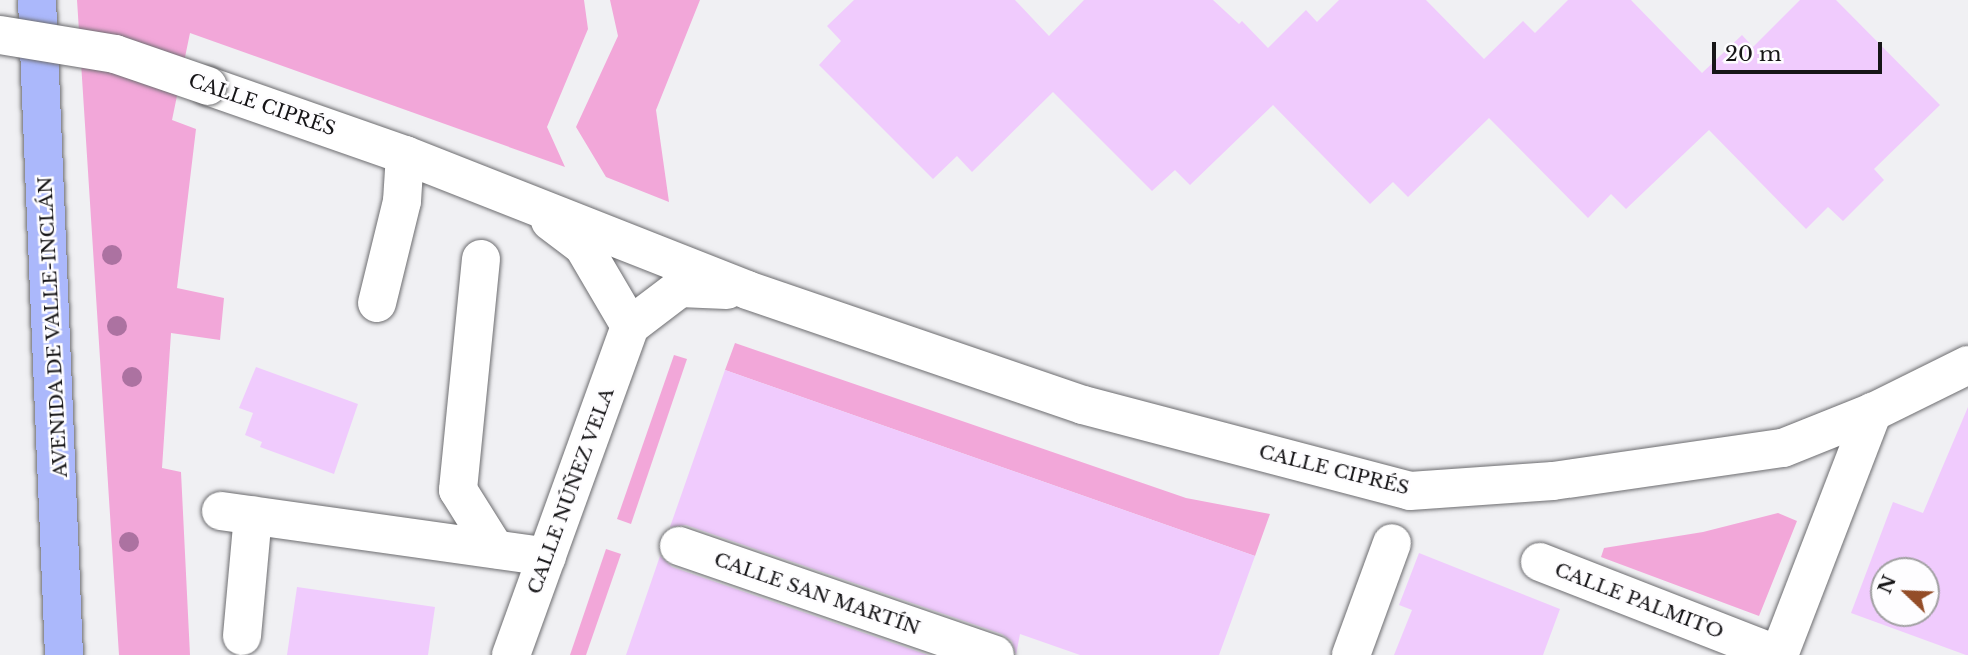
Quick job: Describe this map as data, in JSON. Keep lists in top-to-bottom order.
{
  "streets": {
    "main road": ["AVENIDA DE VALLE-INCLÁN"],
    "street": [
      "CALLE CIPRÉS",
      "CALLE NÚÑEZ VELA",
      "CALLE SAN MARTÍN",
      "CALLE PALMITO"
    ]
  },
  "crossings": [
    ["CALLE CIPRÉS", "CALLE NÚÑEZ VELA"]
  ],
  "scale_bar": "20 m",
  "north": "top left"
}
